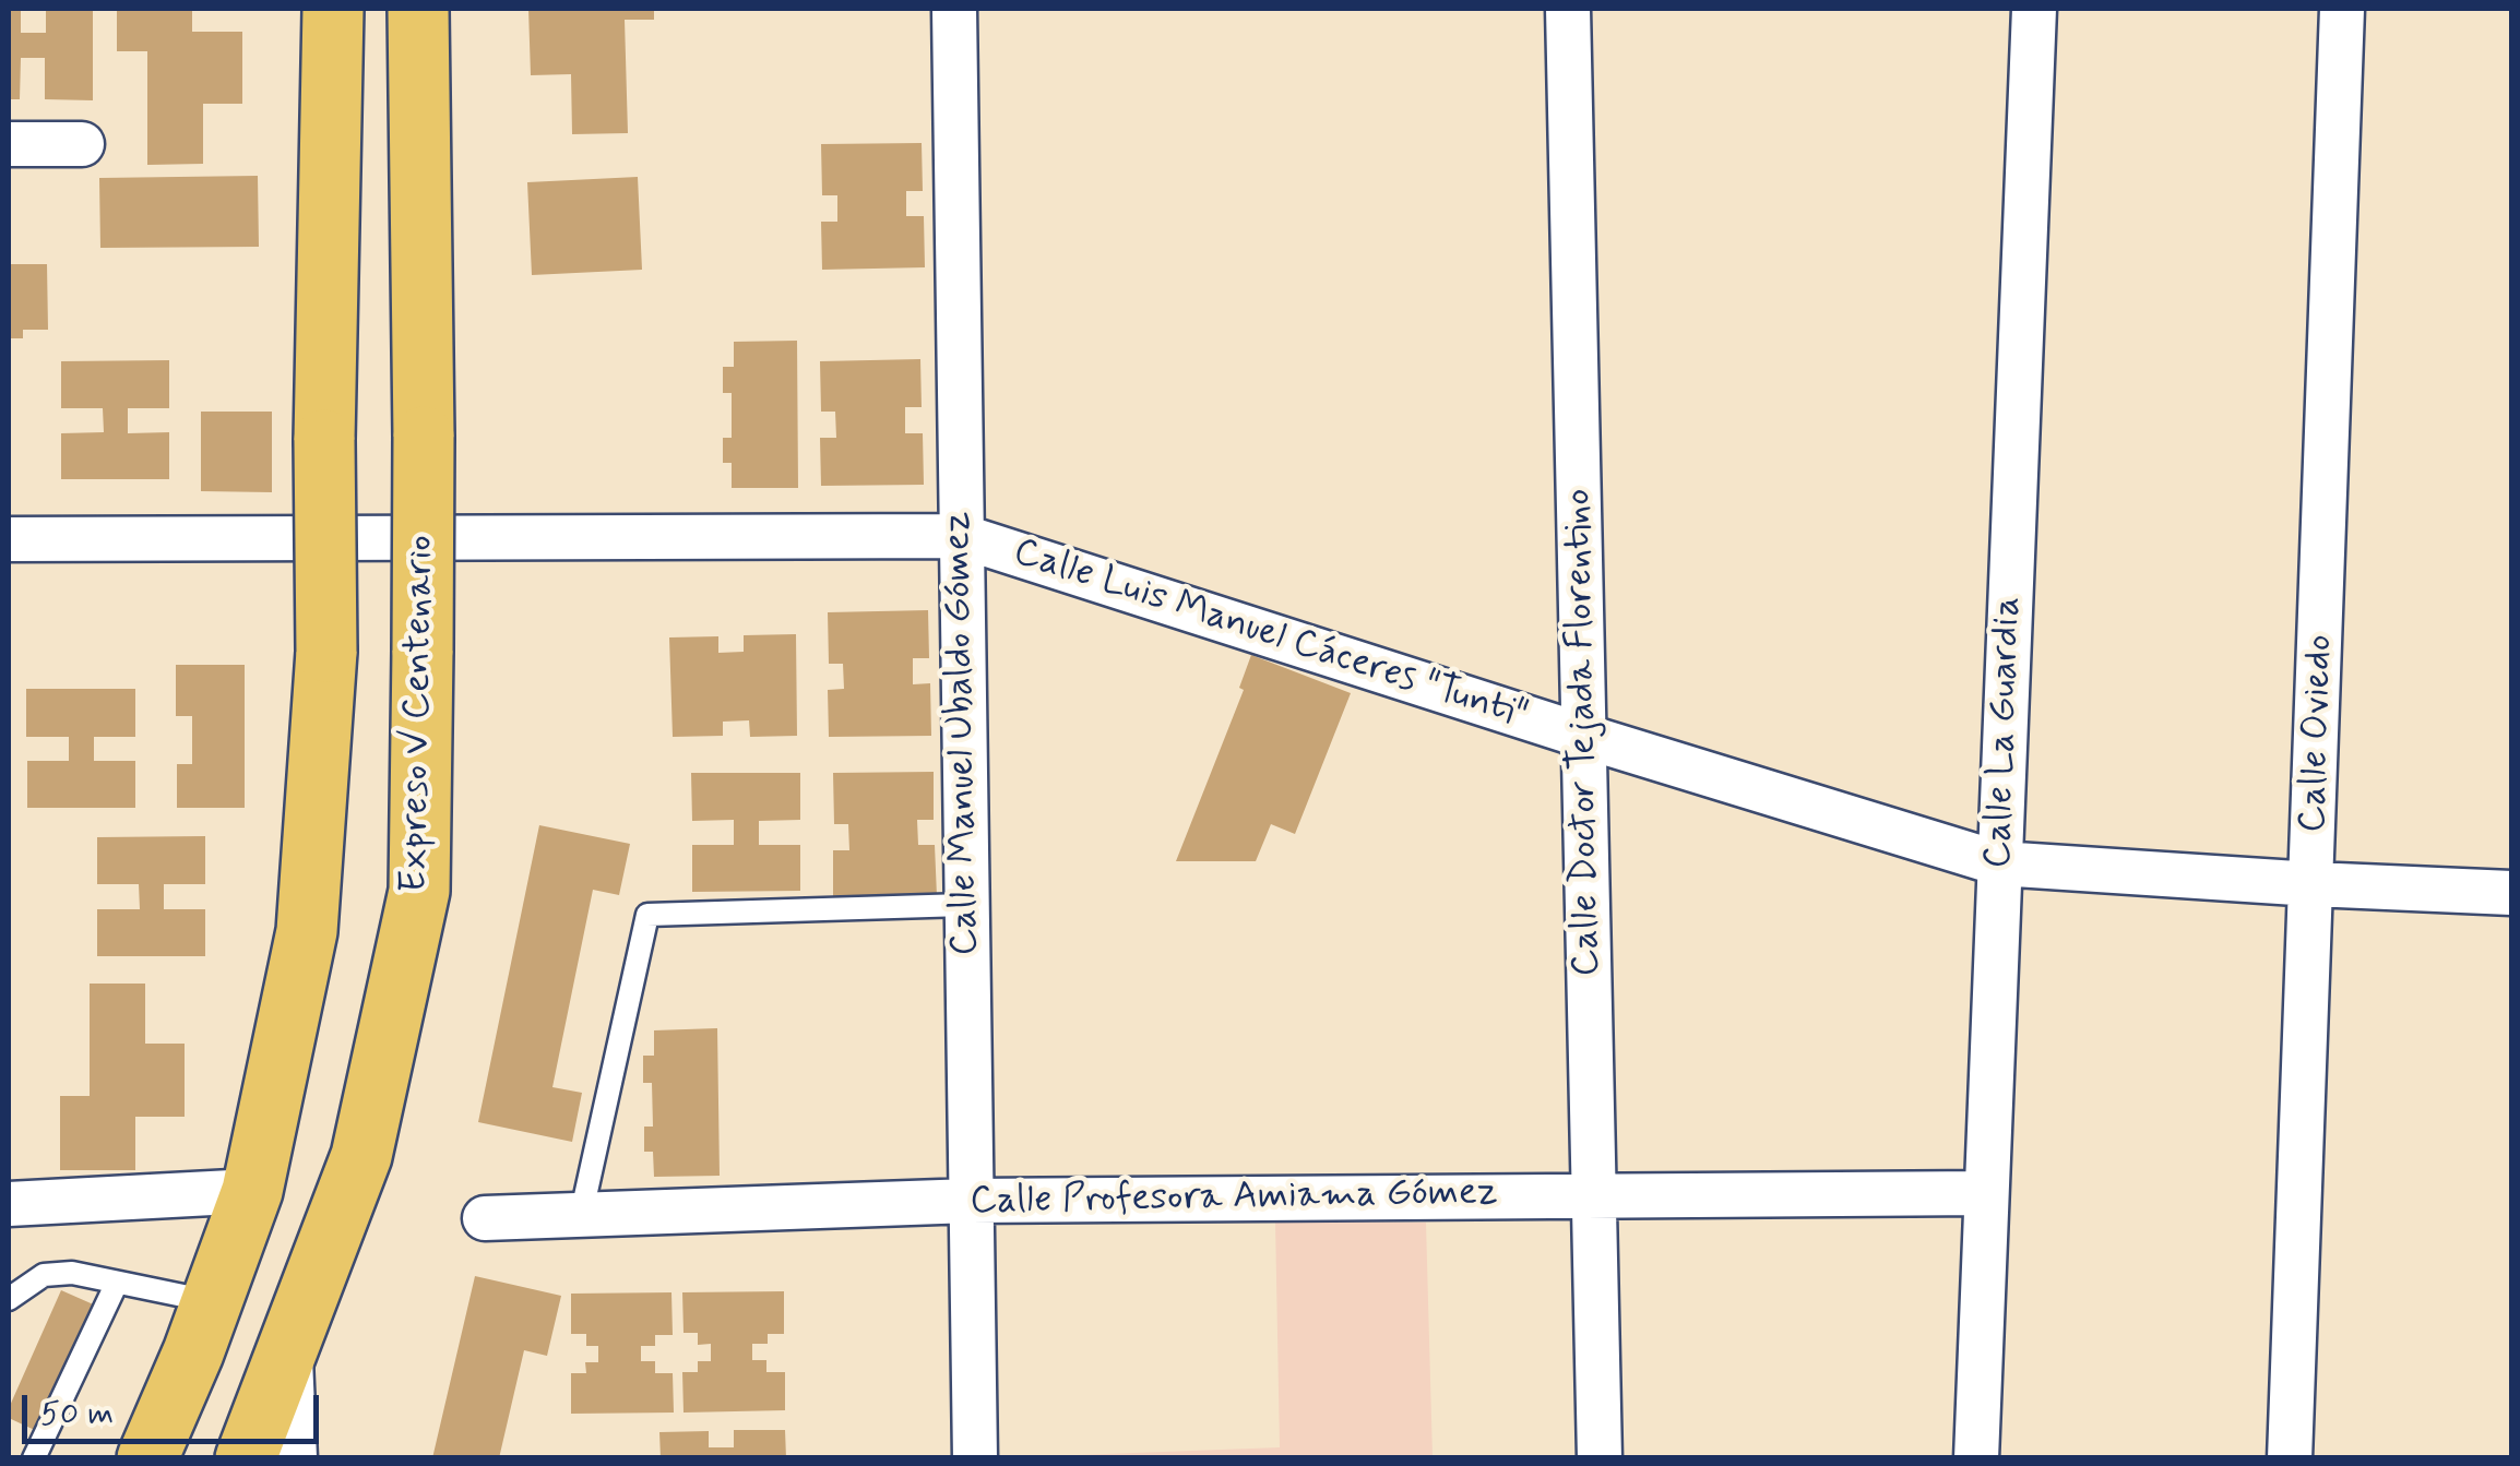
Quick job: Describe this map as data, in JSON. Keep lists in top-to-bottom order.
{
  "streets": {
    "main road": ["Expreso V Centenario"],
    "street": [
      "Calle Luis Manuel Cáceres \"Tunti\"",
      "Calle Doctor Tejada Florentino",
      "Calle La Guardia",
      "Calle Manuel Ubaldo Gómez",
      "Calle Oviedo",
      "Calle Profesora Amiama Gómez"
    ]
  },
  "crossings": [
    ["Calle Luis Manuel Cáceres \"Tunti\"", "Calle Doctor Tejada Florentino"],
    ["Calle Luis Manuel Cáceres \"Tunti\"", "Calle La Guardia"],
    ["Calle Luis Manuel Cáceres \"Tunti\"", "Calle Manuel Ubaldo Gómez"],
    ["Calle Luis Manuel Cáceres \"Tunti\"", "Calle Oviedo"],
    ["Calle Doctor Tejada Florentino", "Calle Profesora Amiama Gómez"],
    ["Calle La Guardia", "Calle Profesora Amiama Gómez"],
    ["Calle Manuel Ubaldo Gómez", "Calle Profesora Amiama Gómez"]
  ],
  "scale_bar": "50 m"
}
